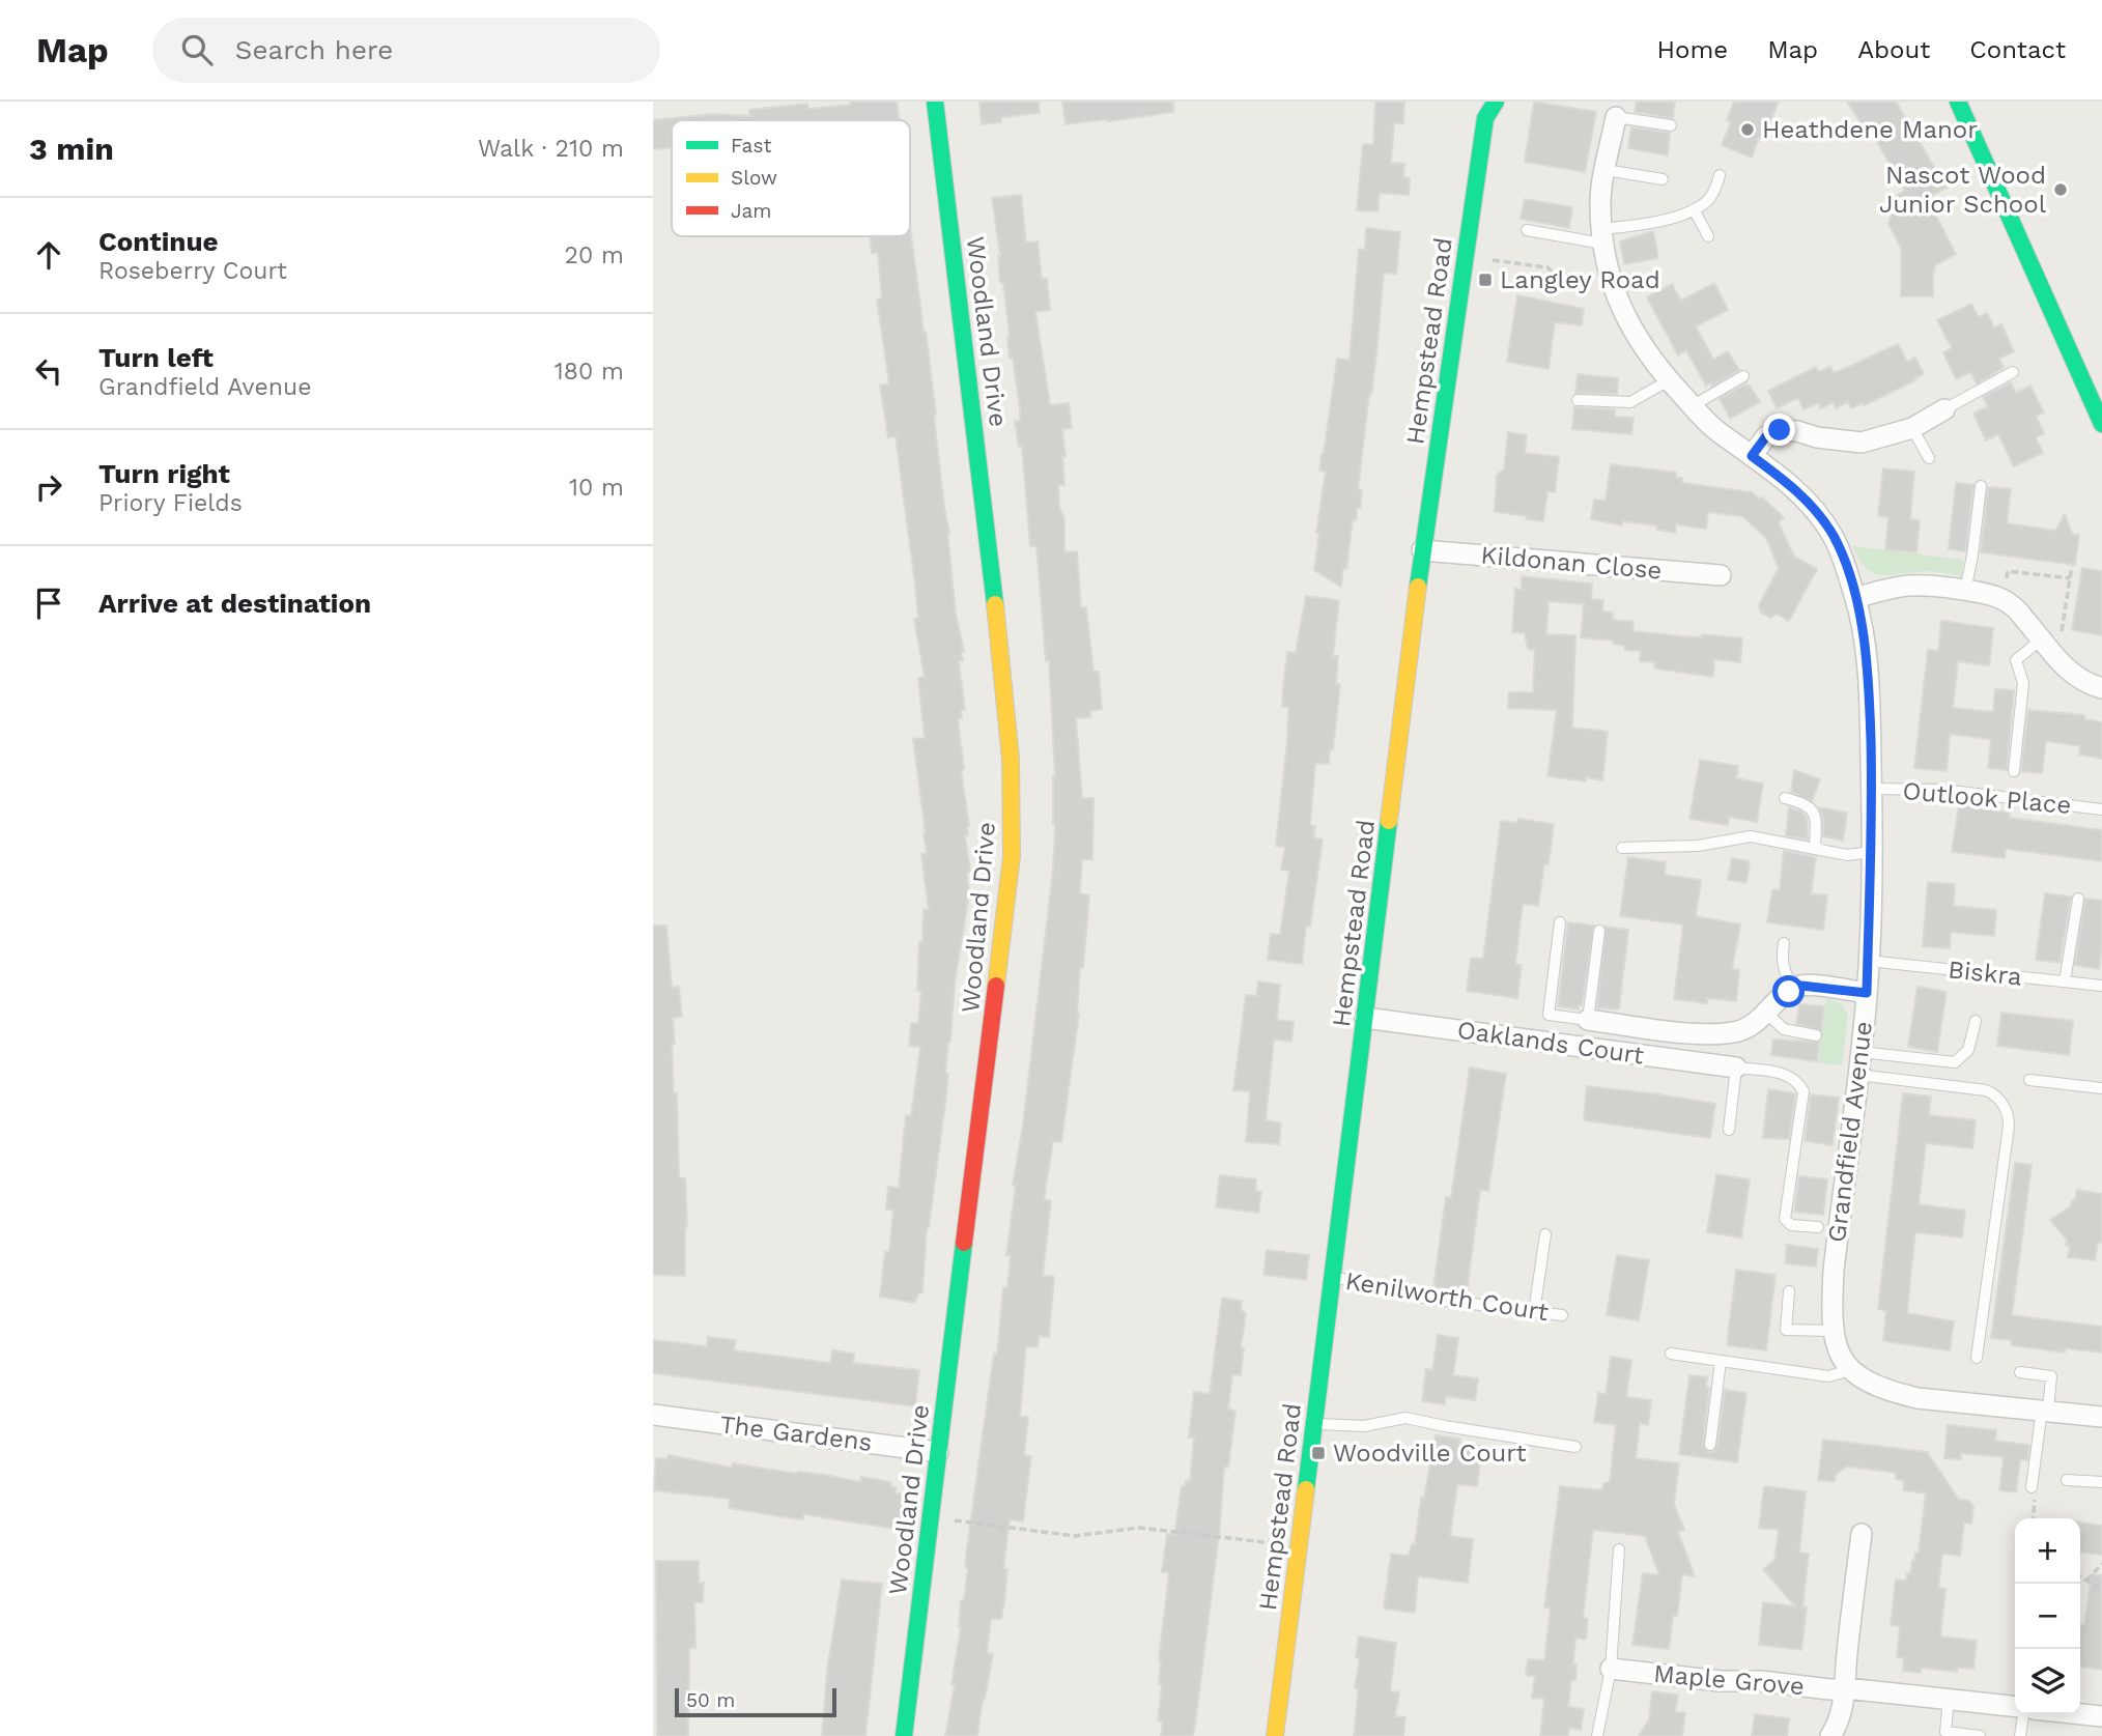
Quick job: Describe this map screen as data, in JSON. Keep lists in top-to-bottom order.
{
  "streets": {
    "street": [
      "Woodland Drive",
      "Hempstead Road",
      "Kildonan Close",
      "Oaklands Court",
      "Grandfield Avenue",
      "The Gardens",
      "Maple Grove"
    ],
    "lane": ["Outlook Place", "Biskra", "Kenilworth Court"]
  },
  "crossings": [
    ["Woodland Drive", "The Gardens"],
    ["Hempstead Road", "Kildonan Close"],
    ["Hempstead Road", "Oaklands Court"],
    ["Hempstead Road", "Kenilworth Court"],
    ["Outlook Place", "Grandfield Avenue"],
    ["Biskra", "Grandfield Avenue"]
  ],
  "places": {
    "other": ["Heathdene Manor", "Nascot Wood Junior School"],
    "transit": ["Langley Road", "Woodville Court"]
  },
  "legend": ["Fast", "Slow", "Jam"],
  "scale_bar": "50 m",
  "page": {
    "header": "Map",
    "search": "Search here",
    "nav": [
      "Home",
      "Map",
      "About",
      "Contact"
    ],
    "heading": ["3 min", "Walk · 210 m"],
    "list": [
      ["Continue", "Roseberry Court", "20 m"],
      ["Turn left", "Grandfield Avenue", "180 m"],
      ["Turn right", "Priory Fields", "10 m"],
      "Arrive at destination"
    ],
    "map_buttons": ["+", "−"],
    "scale": "50 m"
  }
}
